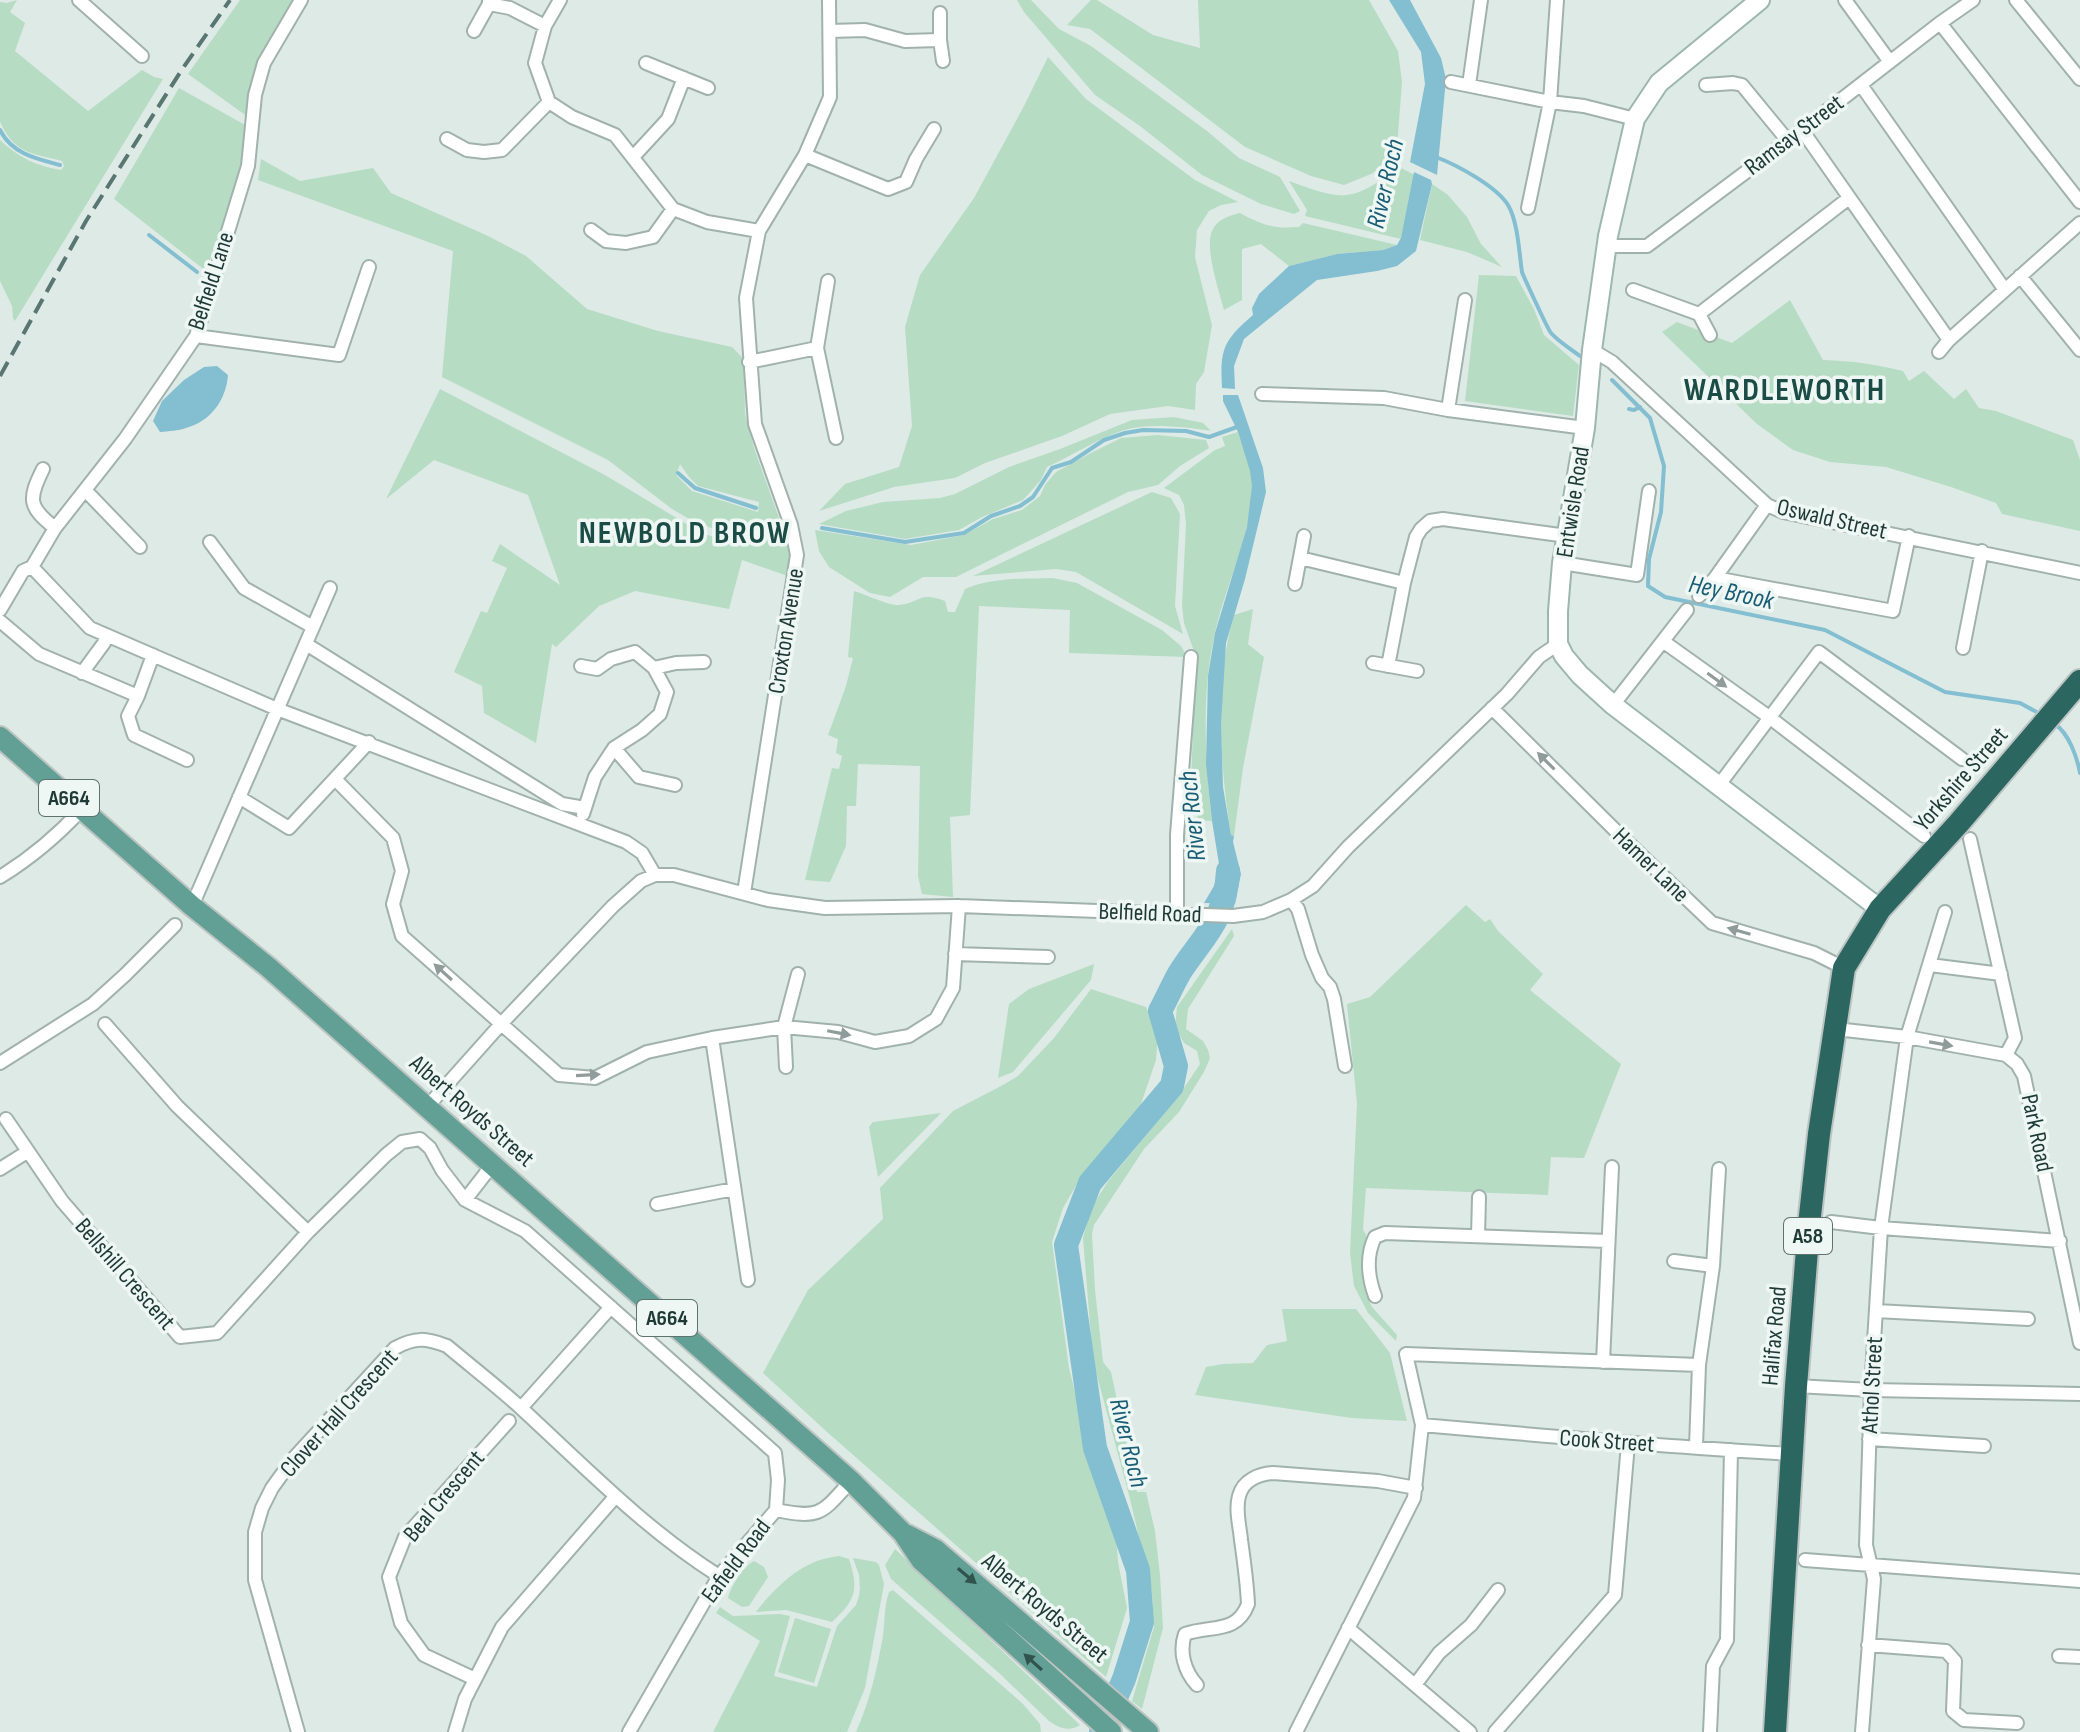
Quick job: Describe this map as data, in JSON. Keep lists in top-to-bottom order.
{
  "streets": {
    "highway": ["Yorkshire Street", "A58", "Halifax Road"],
    "main road": ["Entwisle Road", "A664", "Albert Royds Street"],
    "street": [
      "Ramsay Street",
      "Belfield Lane",
      "Oswald Street",
      "Croxton Avenue",
      "Hamer Lane",
      "Belfield Road",
      "Park Road",
      "Bellshill Crescent",
      "Athol Street",
      "Clover Hall Crescent",
      "Cook Street",
      "Beal Crescent",
      "Eafield Road"
    ]
  },
  "crossings": [
    ["Ramsay Street", "Entwisle Road"],
    ["Entwisle Road", "Oswald Street"],
    ["Entwisle Road", "Belfield Road"],
    ["Croxton Avenue", "Belfield Road"],
    ["Yorkshire Street", "Halifax Road"],
    ["Hamer Lane", "Belfield Road"],
    ["Hamer Lane", "Halifax Road"],
    ["Albert Royds Street", "Eafield Road"],
    ["Halifax Road", "Cook Street"],
    ["Clover Hall Crescent", "Eafield Road"]
  ],
  "one_way": ["Hamer Lane"],
  "districts": ["WARDLEWORTH", "NEWBOLD BROW"],
  "water": ["River Roch", "Hey Brook"]
}
